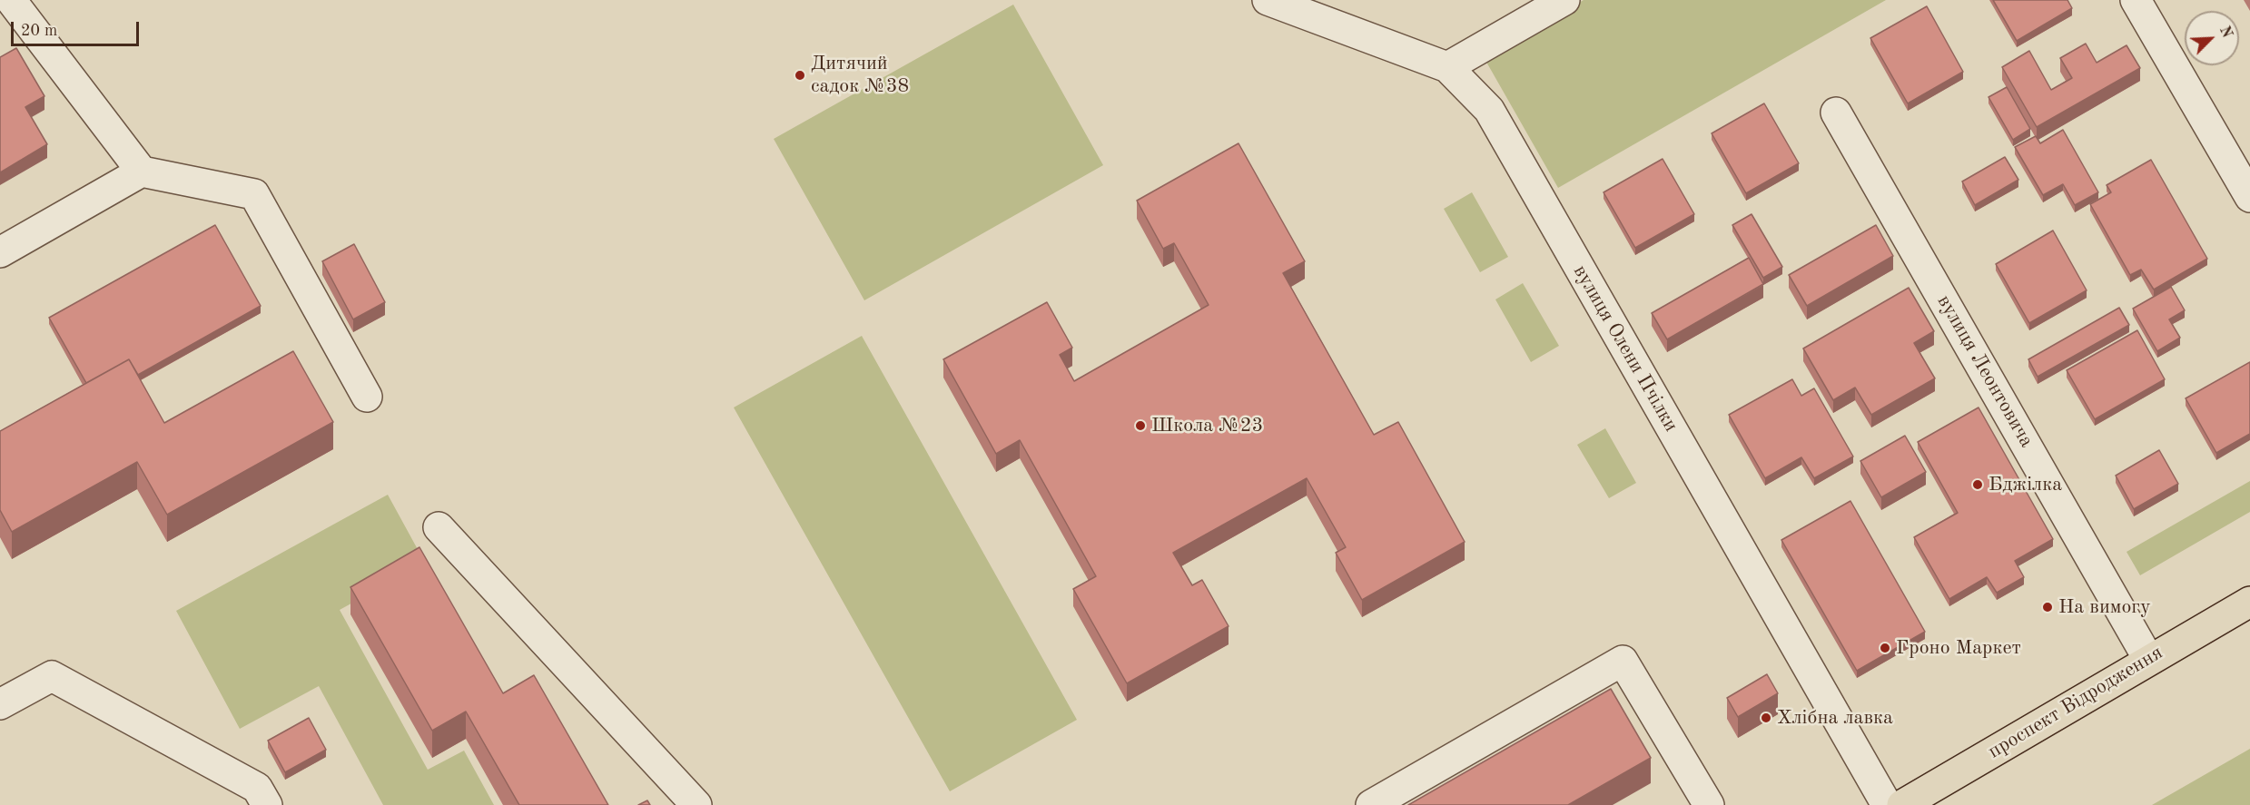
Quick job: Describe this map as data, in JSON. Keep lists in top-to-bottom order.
{
  "streets": {
    "main road": ["проспект Відродження"],
    "street": ["вулиця Олени Пчілки", "вулиця Леонтовича"]
  },
  "crossings": [
    ["вулиця Леонтовича", "проспект Відродження"]
  ],
  "places": [
    "Дитячий садок №38",
    "Школа №23",
    "Бджілка",
    "На вимогу",
    "Гроно Маркет",
    "Хлібна лавка"
  ],
  "scale_bar": "20 m",
  "north": "top right"
}
